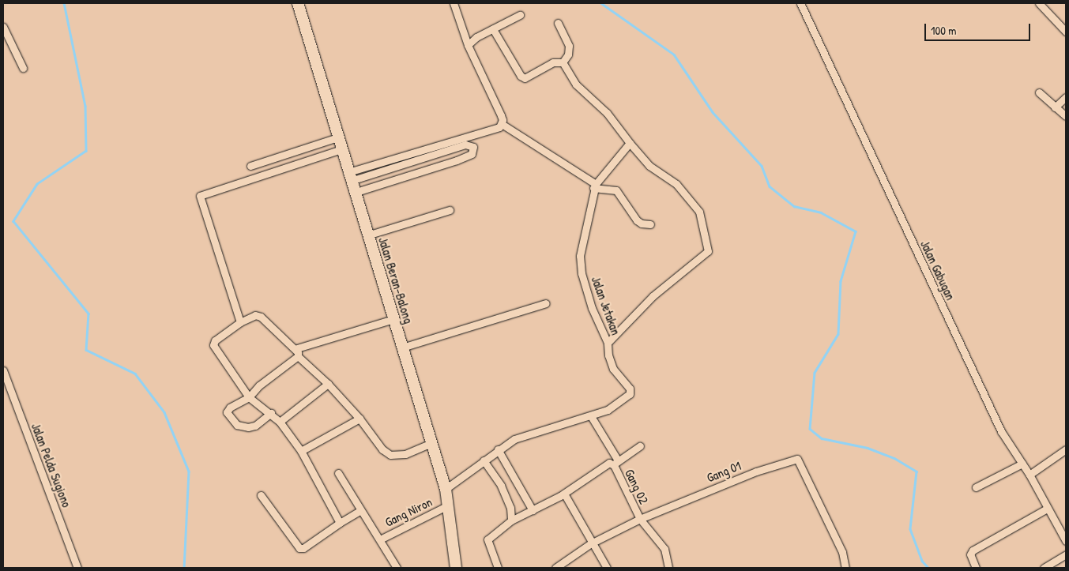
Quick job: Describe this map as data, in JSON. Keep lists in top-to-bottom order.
{
  "streets": {
    "main road": ["Jalan Beran-Balong"],
    "street": [
      "Jalan Gabugan",
      "Jalan Jetakan",
      "Jalan Pelda Sugiono",
      "Gang 01",
      "Gang 02",
      "Gang Niron"
    ]
  },
  "crossings": [
    ["Jalan Beran-Balong", "Jalan Jetakan"],
    ["Jalan Beran-Balong", "Gang Niron"],
    ["Gang 01", "Gang 02"]
  ],
  "scale_bar": "100 m"
}
